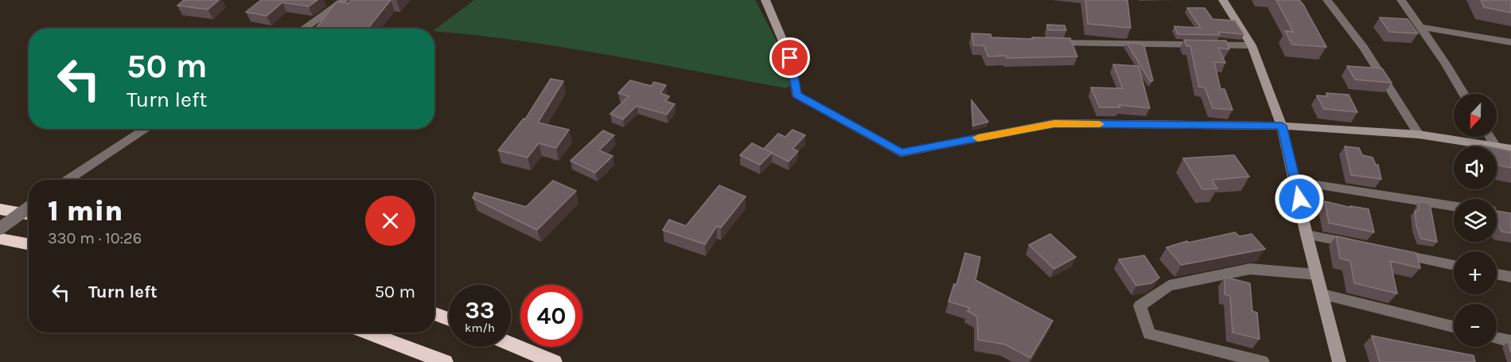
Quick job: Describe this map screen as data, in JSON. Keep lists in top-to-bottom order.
{
  "north": "bottom",
  "page": {
    "turn": ["50 m", "Turn left"],
    "map_buttons": ["+", "−"],
    "heading": ["1 min", "330 m · 10:26"],
    "list": [
      {
        "name": "Turn left",
        "value": "50 m"
      }
    ],
    "speed": "33 km/h",
    "limit": "40"
  }
}
